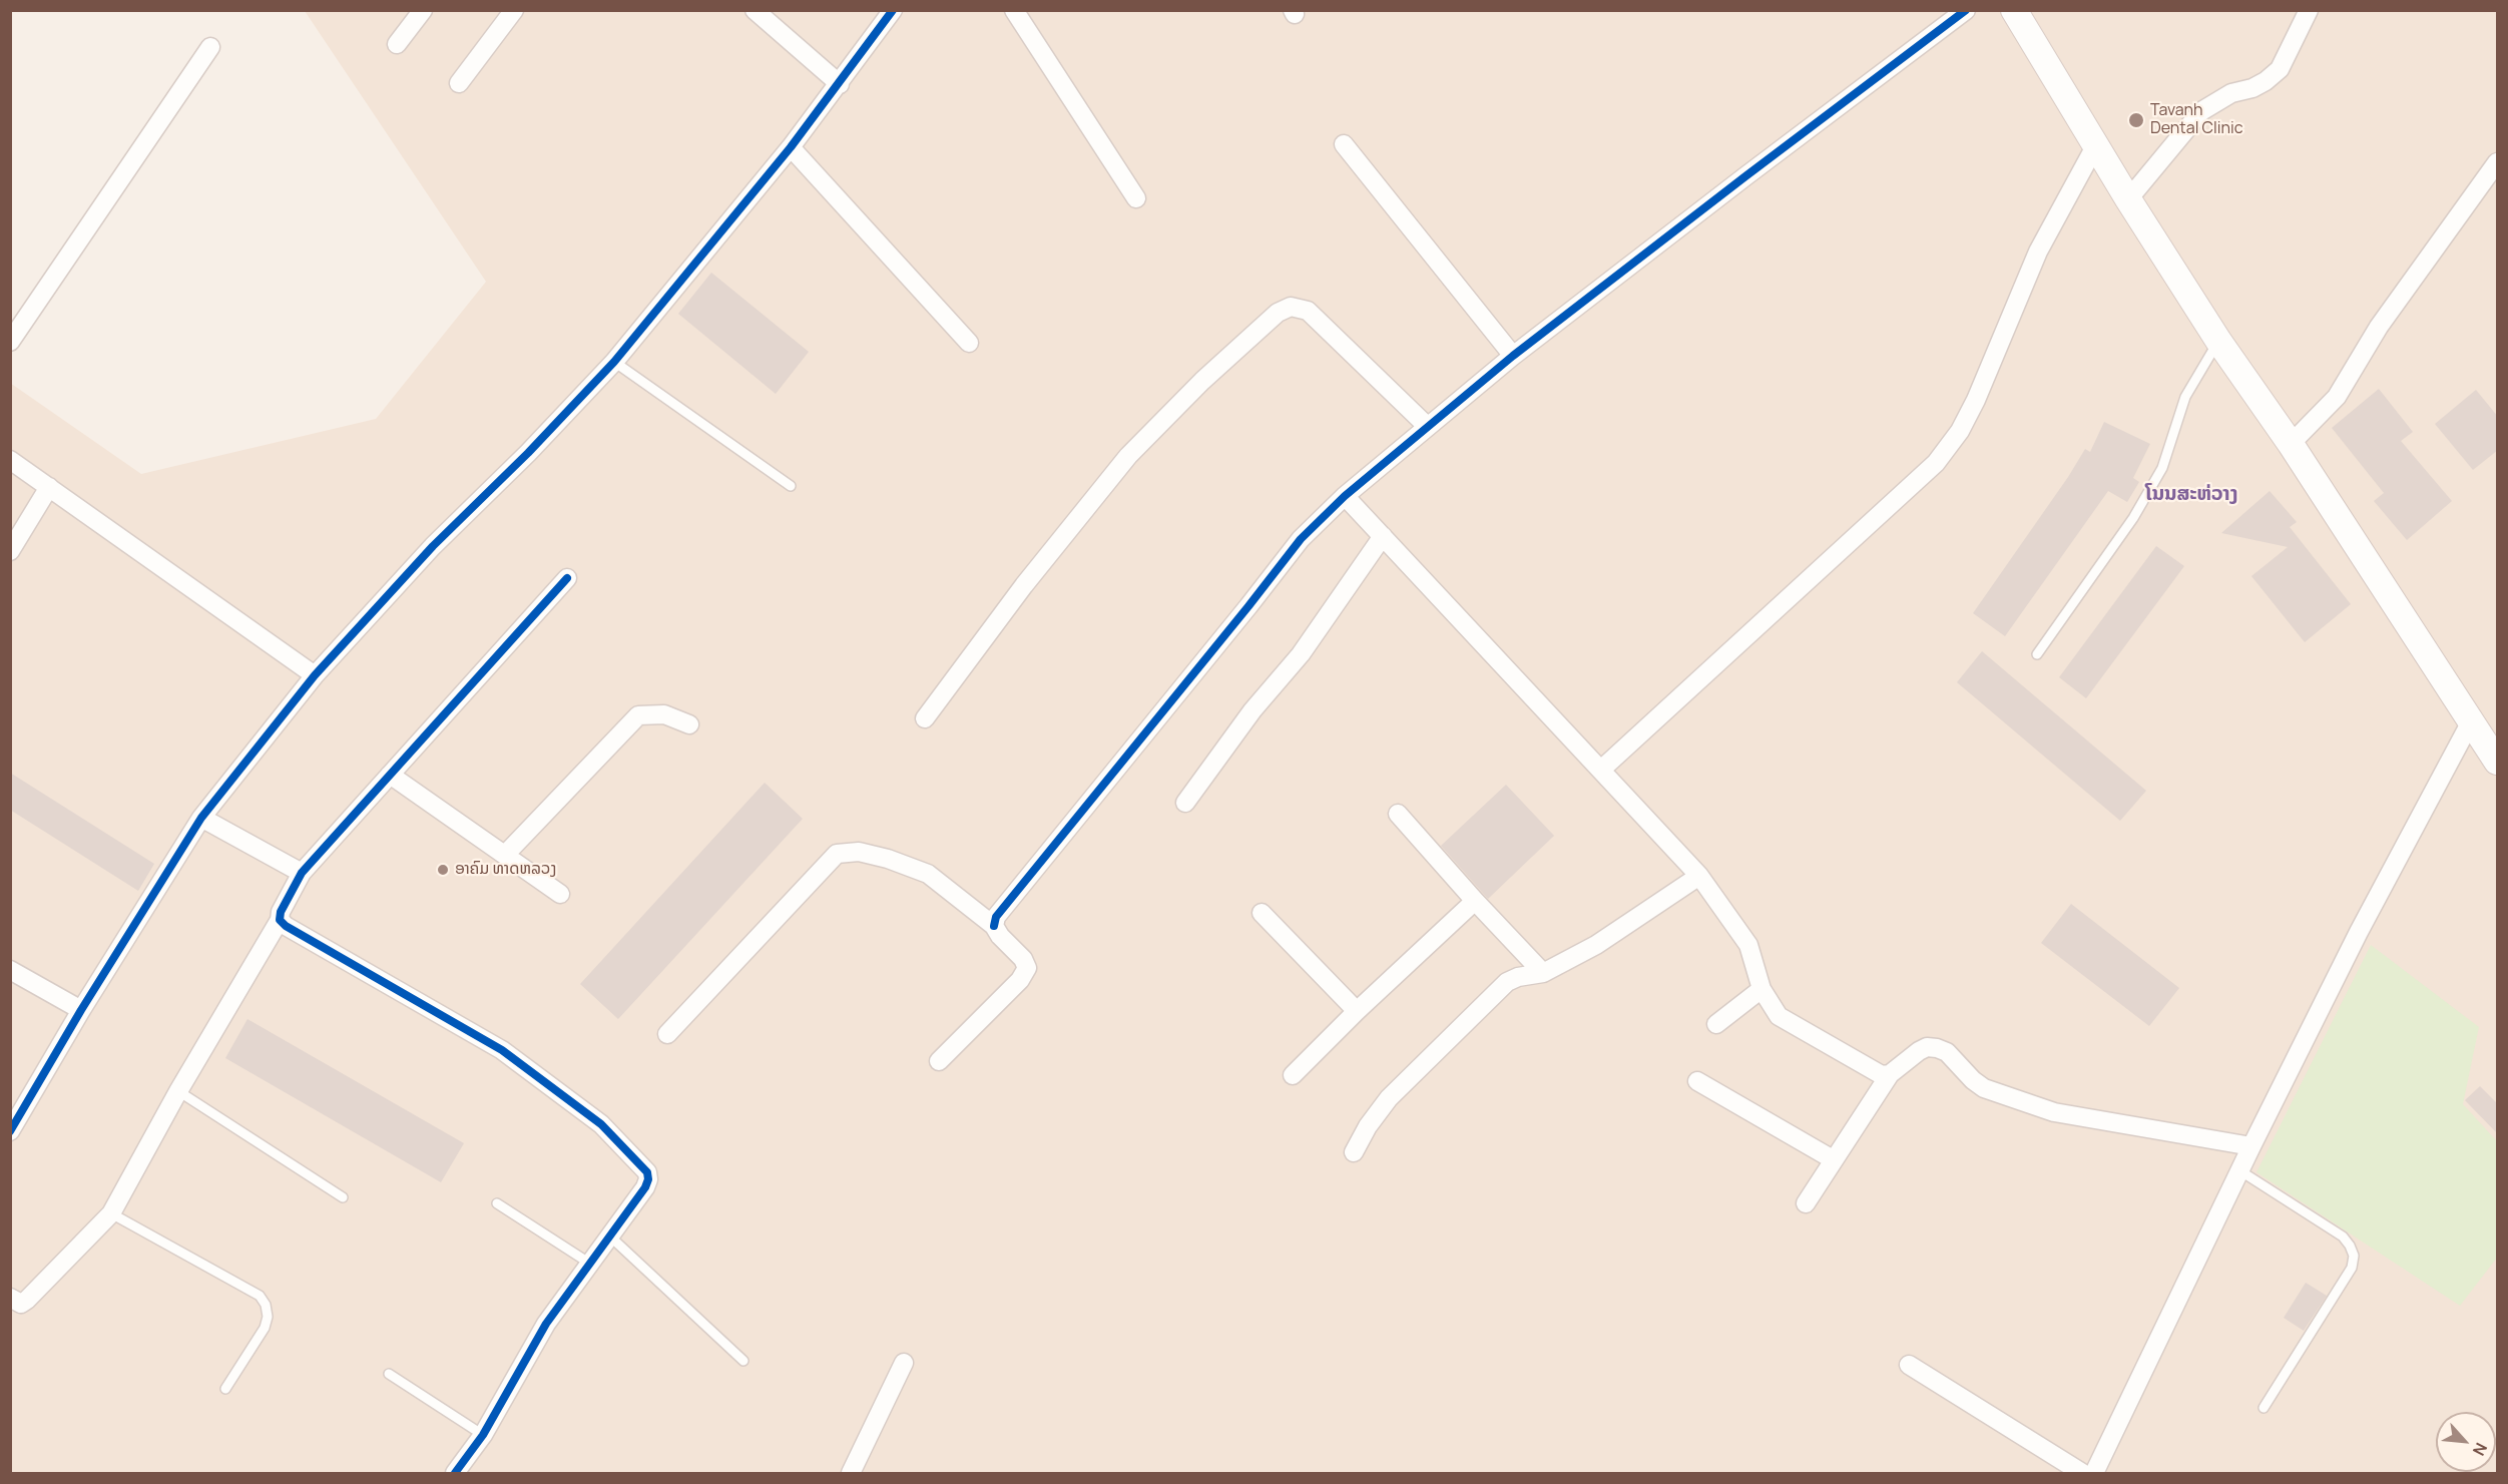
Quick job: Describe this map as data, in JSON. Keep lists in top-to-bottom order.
{
  "districts": ["ໂນນສະຫ່ວາງ"],
  "places": ["Tavanh Dental Clinic", "ອາຄົມ ທາດຫລວງ"],
  "north": "bottom right"
}
